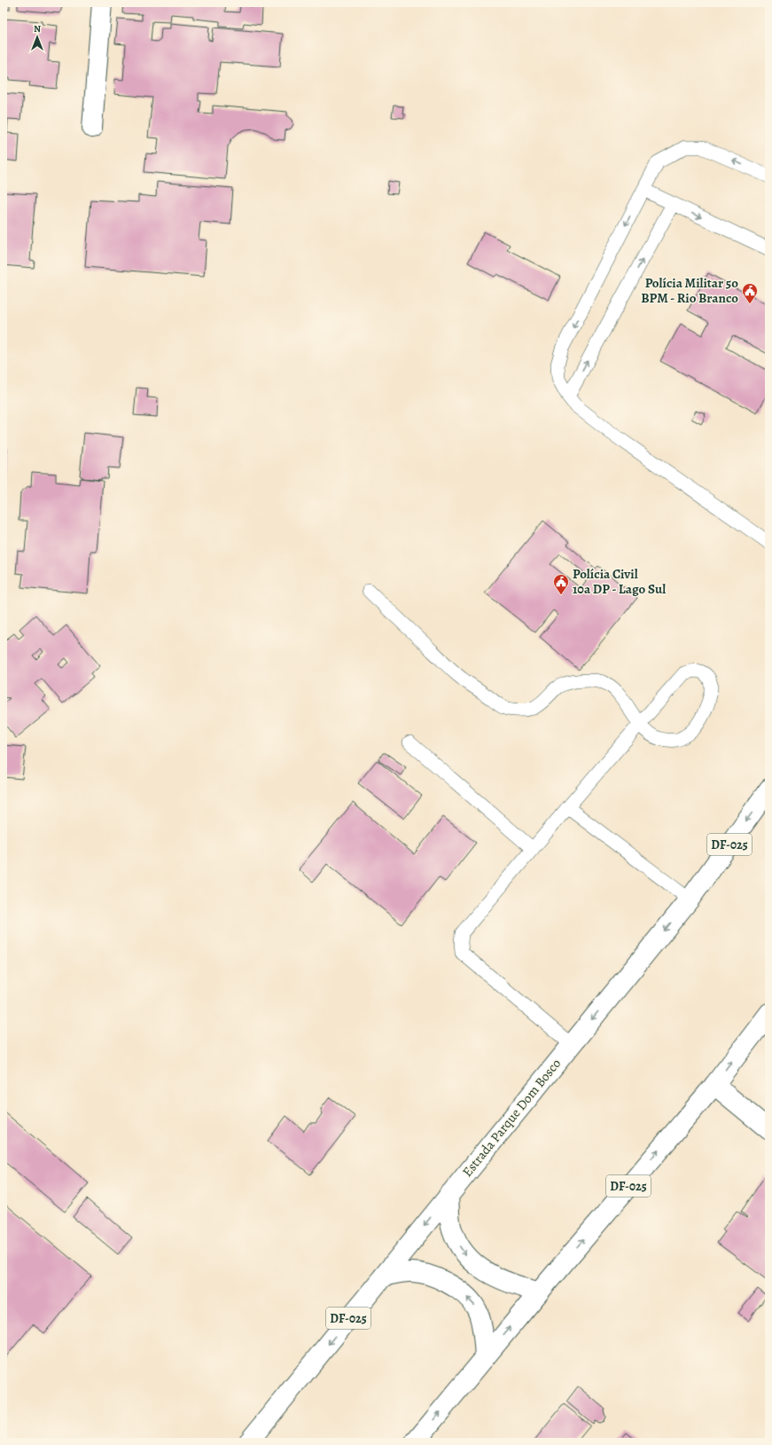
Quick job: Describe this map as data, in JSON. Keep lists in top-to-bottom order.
{
  "streets": {
    "main road": ["DF-025", "Estrada Parque Dom Bosco"]
  },
  "places": {
    "public building": ["Polícia Militar 5o BPM - Rio Branco", "Polícia Civil 10a DP - Lago Sul"]
  },
  "north": "top"
}
